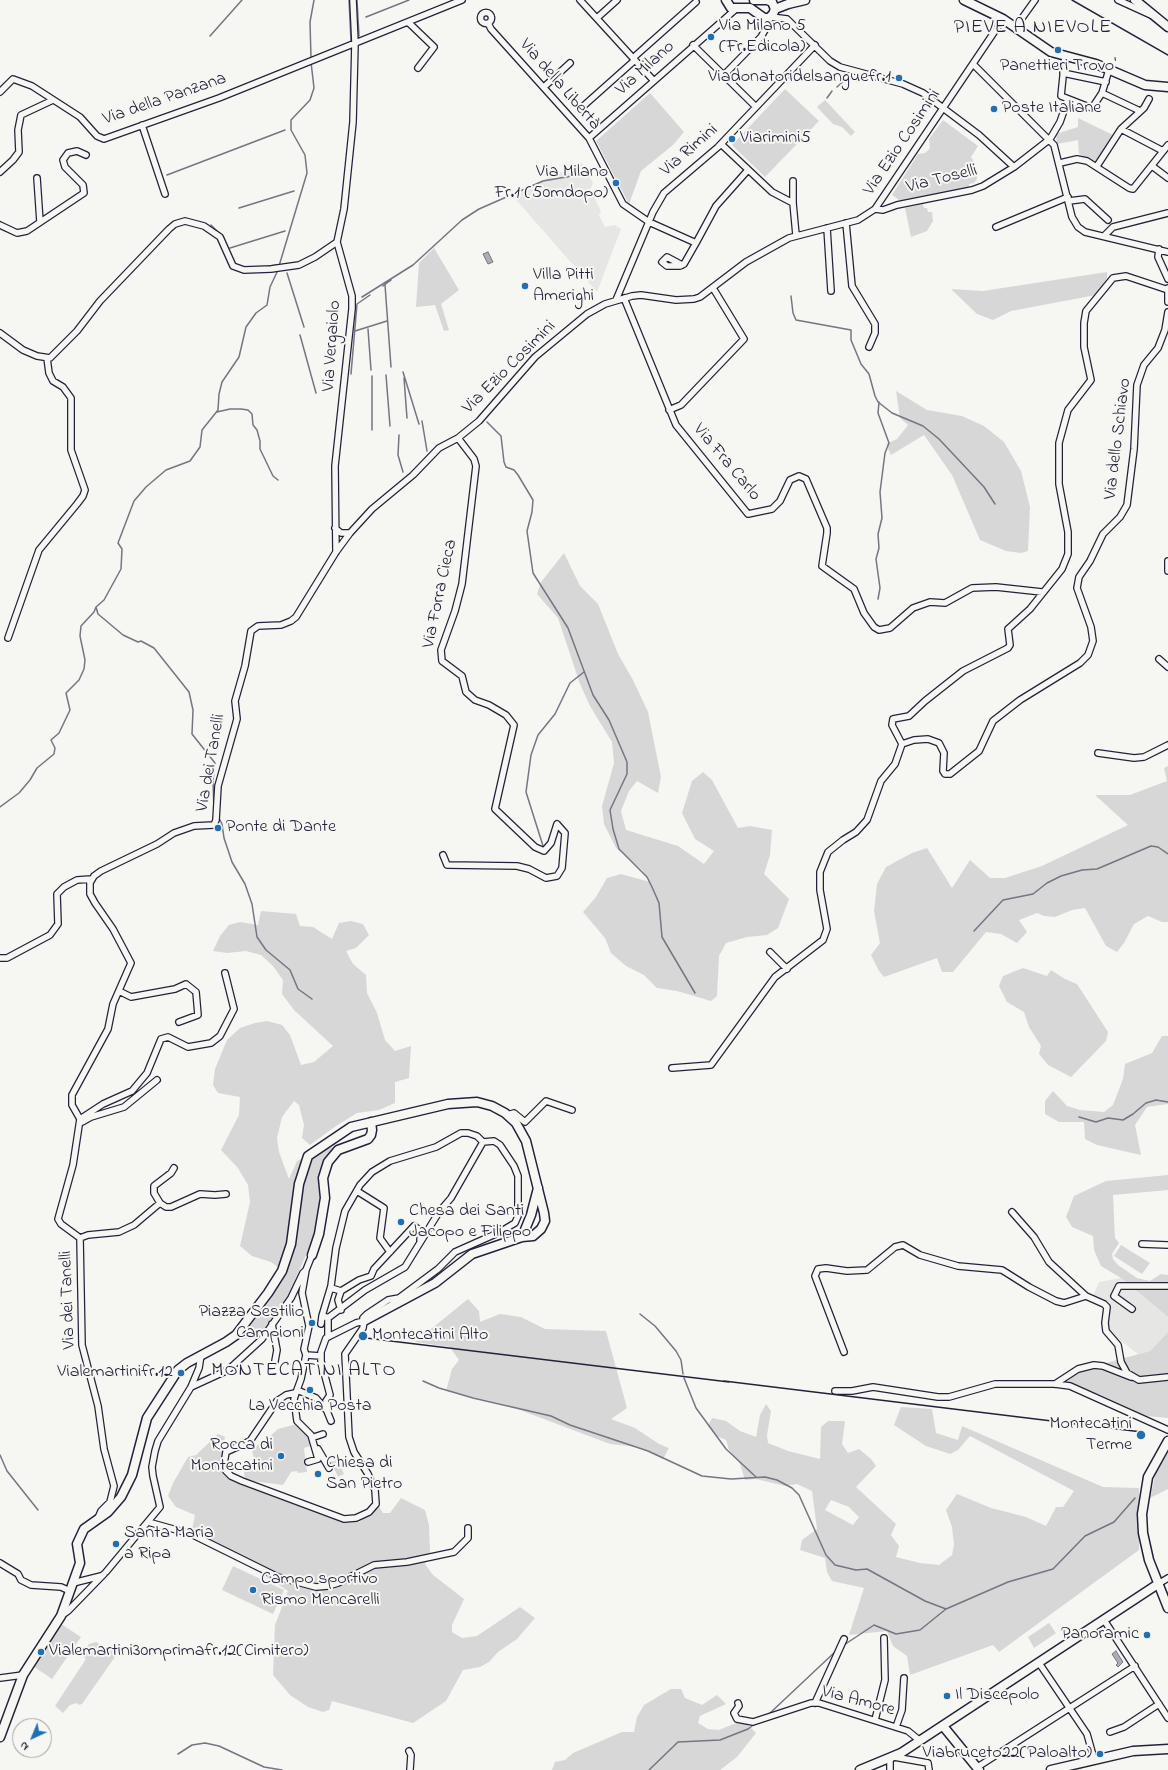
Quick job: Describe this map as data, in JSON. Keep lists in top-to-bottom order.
{
  "streets": {
    "street": [
      "Via Milano",
      "Via della Libertà",
      "Via della Panzana",
      "Via Ezio Cosimini",
      "Via Rimini",
      "Via Toselli",
      "Via Vergaiolo",
      "Via dello Schiavo",
      "Via Fra Carlo",
      "Via Forra Cieca",
      "Via dei Tanelli",
      "Via Amore"
    ]
  },
  "crossings": [
    ["Via Milano", "Via della Libertà"],
    ["Via della Libertà", "Via Rimini"],
    ["Via della Panzana", "Via Vergaiolo"],
    ["Via Ezio Cosimini", "Via Rimini"],
    ["Via Ezio Cosimini", "Via Toselli"],
    ["Via Ezio Cosimini", "Via Vergaiolo"],
    ["Via Ezio Cosimini", "Via Fra Carlo"],
    ["Via Ezio Cosimini", "Via Forra Cieca"],
    ["Via Ezio Cosimini", "Via dei Tanelli"],
    ["Via Vergaiolo", "Via dei Tanelli"]
  ],
  "districts": ["PIEVE A NIEVOLE", "MONTECATINI ALTO"],
  "places": [
    "Via Milano 5 (Fr.Edicola)",
    "Panettieri Trovo'",
    "Viadonatoridelsanguefr.1",
    "Poste Italiane",
    "Viarimini5",
    "Via Milano Fr.1 (50mdopo)",
    "Villa Pitti Amerighi",
    "Ponte di Dante",
    "Chesa dei Santi Jacopo e Filippo",
    "Piazza Sestilio Campioni",
    "Montecatini Alto",
    "Vialemartinifr.12",
    "La Vecchia Posta",
    "Montecatini Terme",
    "Rocca di Montecatini",
    "Chiesa di San Pietro",
    "Santa Maria a Ripa",
    "Campo sportivo Rismo Mencarelli",
    "Panoramic",
    "Vialemartini30mprimafr.12(Cimitero)",
    "Il Discepolo",
    "Viabruceto22(Paloalto)"
  ],
  "north": "bottom left"
}
